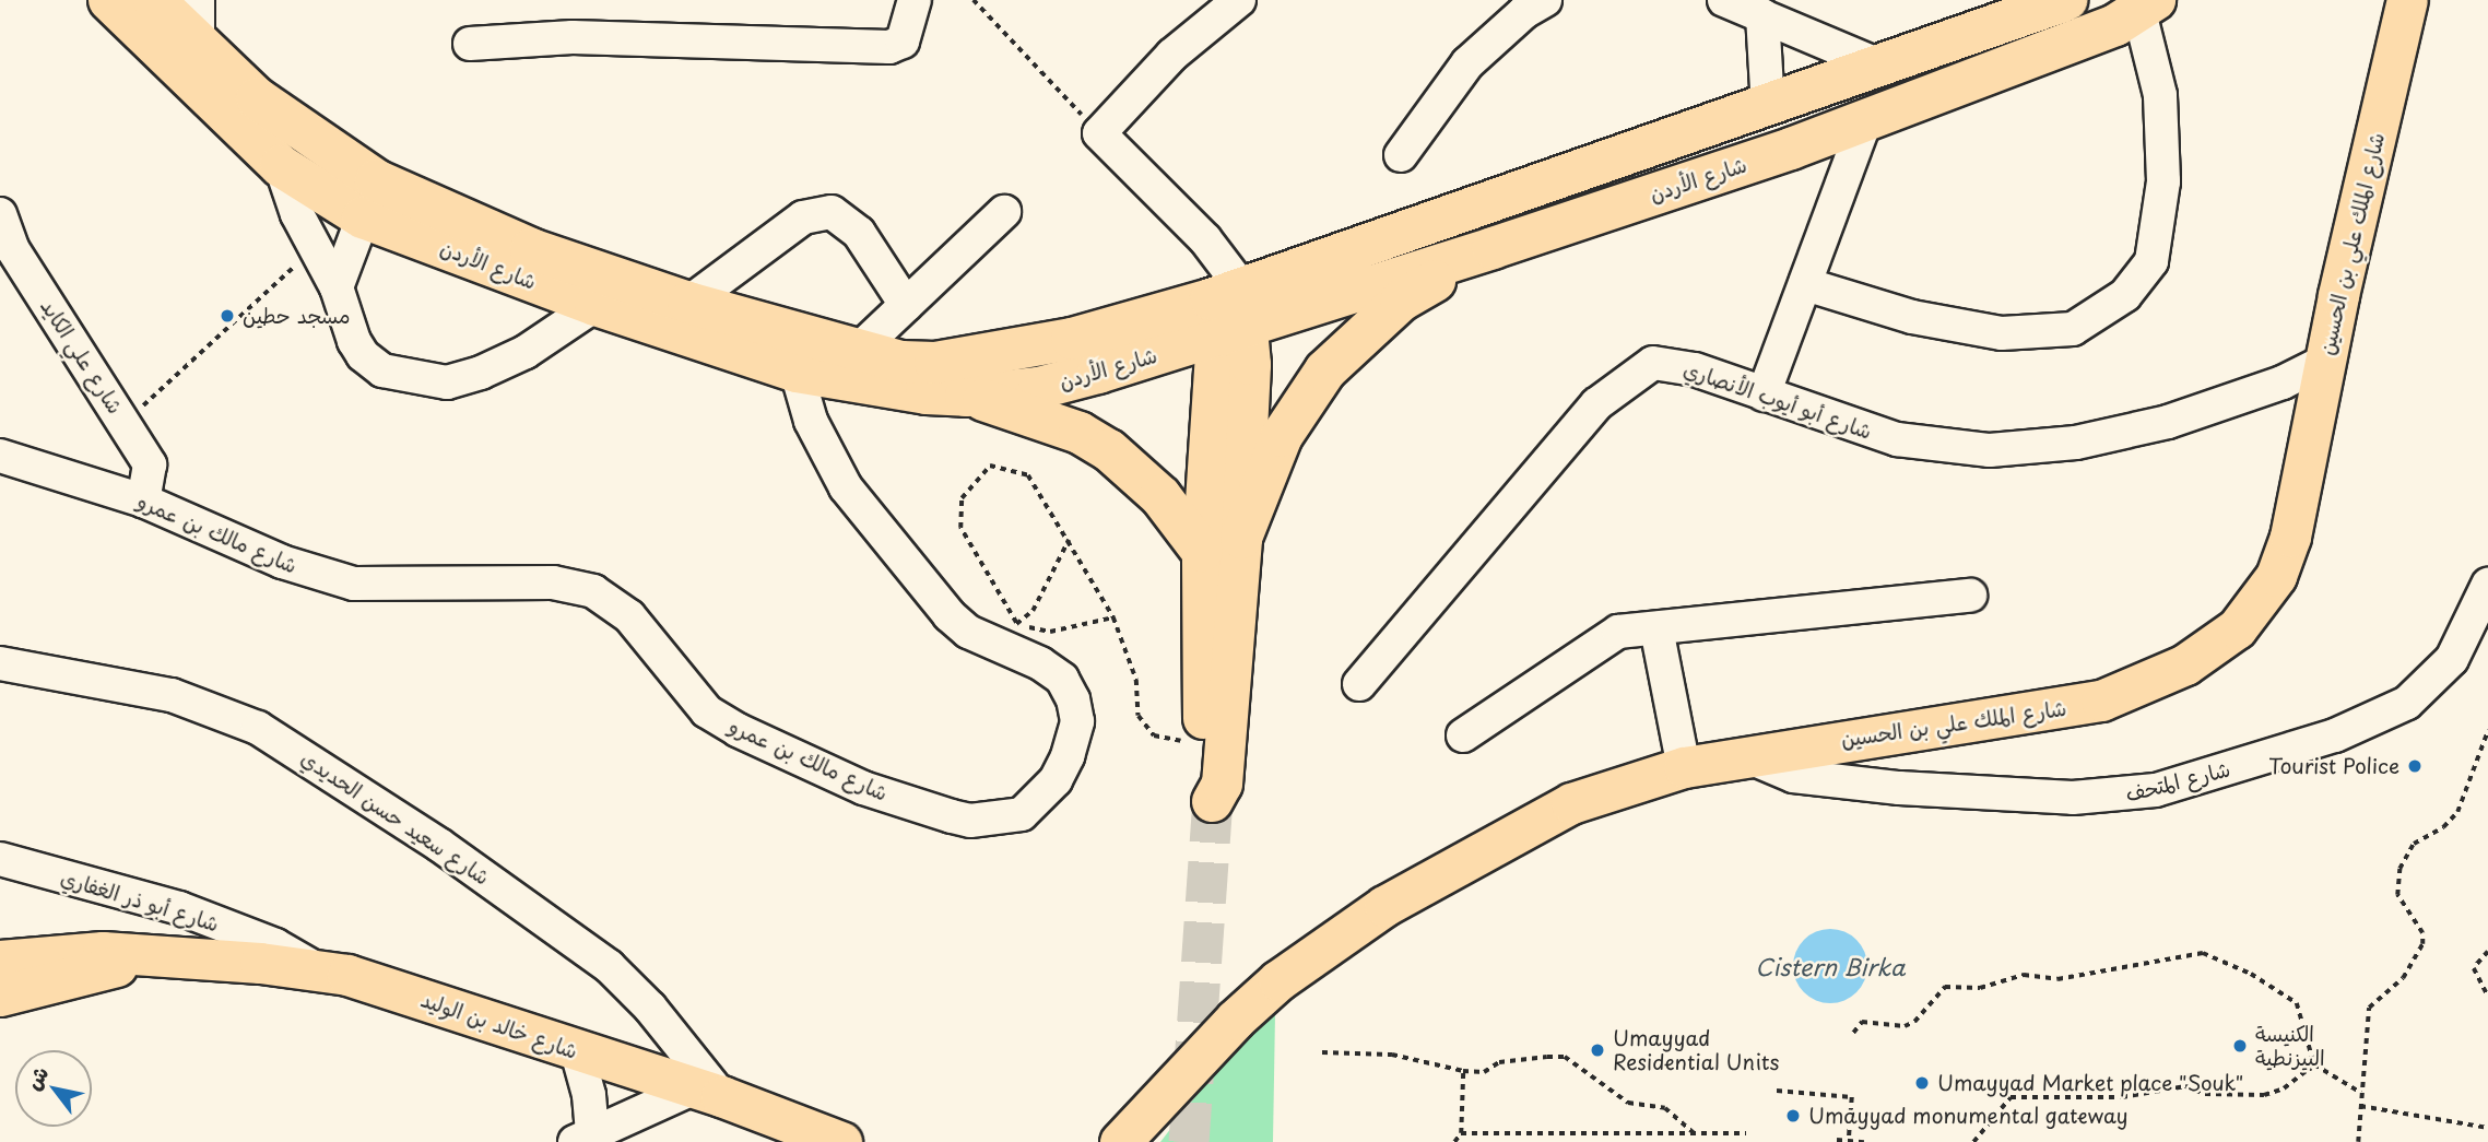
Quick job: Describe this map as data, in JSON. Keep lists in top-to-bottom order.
{
  "streets": {
    "highway": ["شارع الأردن"],
    "main road": ["شارع الملك علي بن الحسين", "شارع خالد بن الوليد"],
    "street": [
      "شارع علي الكايد",
      "شارع أبو أيوب الأنصاري",
      "شارع مالك بن عمرو",
      "شارع المتحف",
      "شارع سعيد حسن الحديدي",
      "شارع أبو ذر الغفاري"
    ]
  },
  "crossings": [
    ["شارع الأردن", "شارع مالك بن عمرو"],
    ["شارع الملك علي بن الحسين", "شارع أبو أيوب الأنصاري"],
    ["شارع الملك علي بن الحسين", "شارع المتحف"],
    ["شارع علي الكايد", "شارع مالك بن عمرو"],
    ["شارع سعيد حسن الحديدي", "شارع خالد بن الوليد"],
    ["شارع أبو ذر الغفاري", "شارع خالد بن الوليد"]
  ],
  "water": ["Cistern Birka"],
  "places": [
    "مسجد حطين",
    "Tourist Police",
    "الكنيسة البيزنطية",
    "Umayyad Residential Units",
    "Umayyad Market place \"Souk\"",
    "Umayyad monumental gateway"
  ],
  "north": "top left"
}
